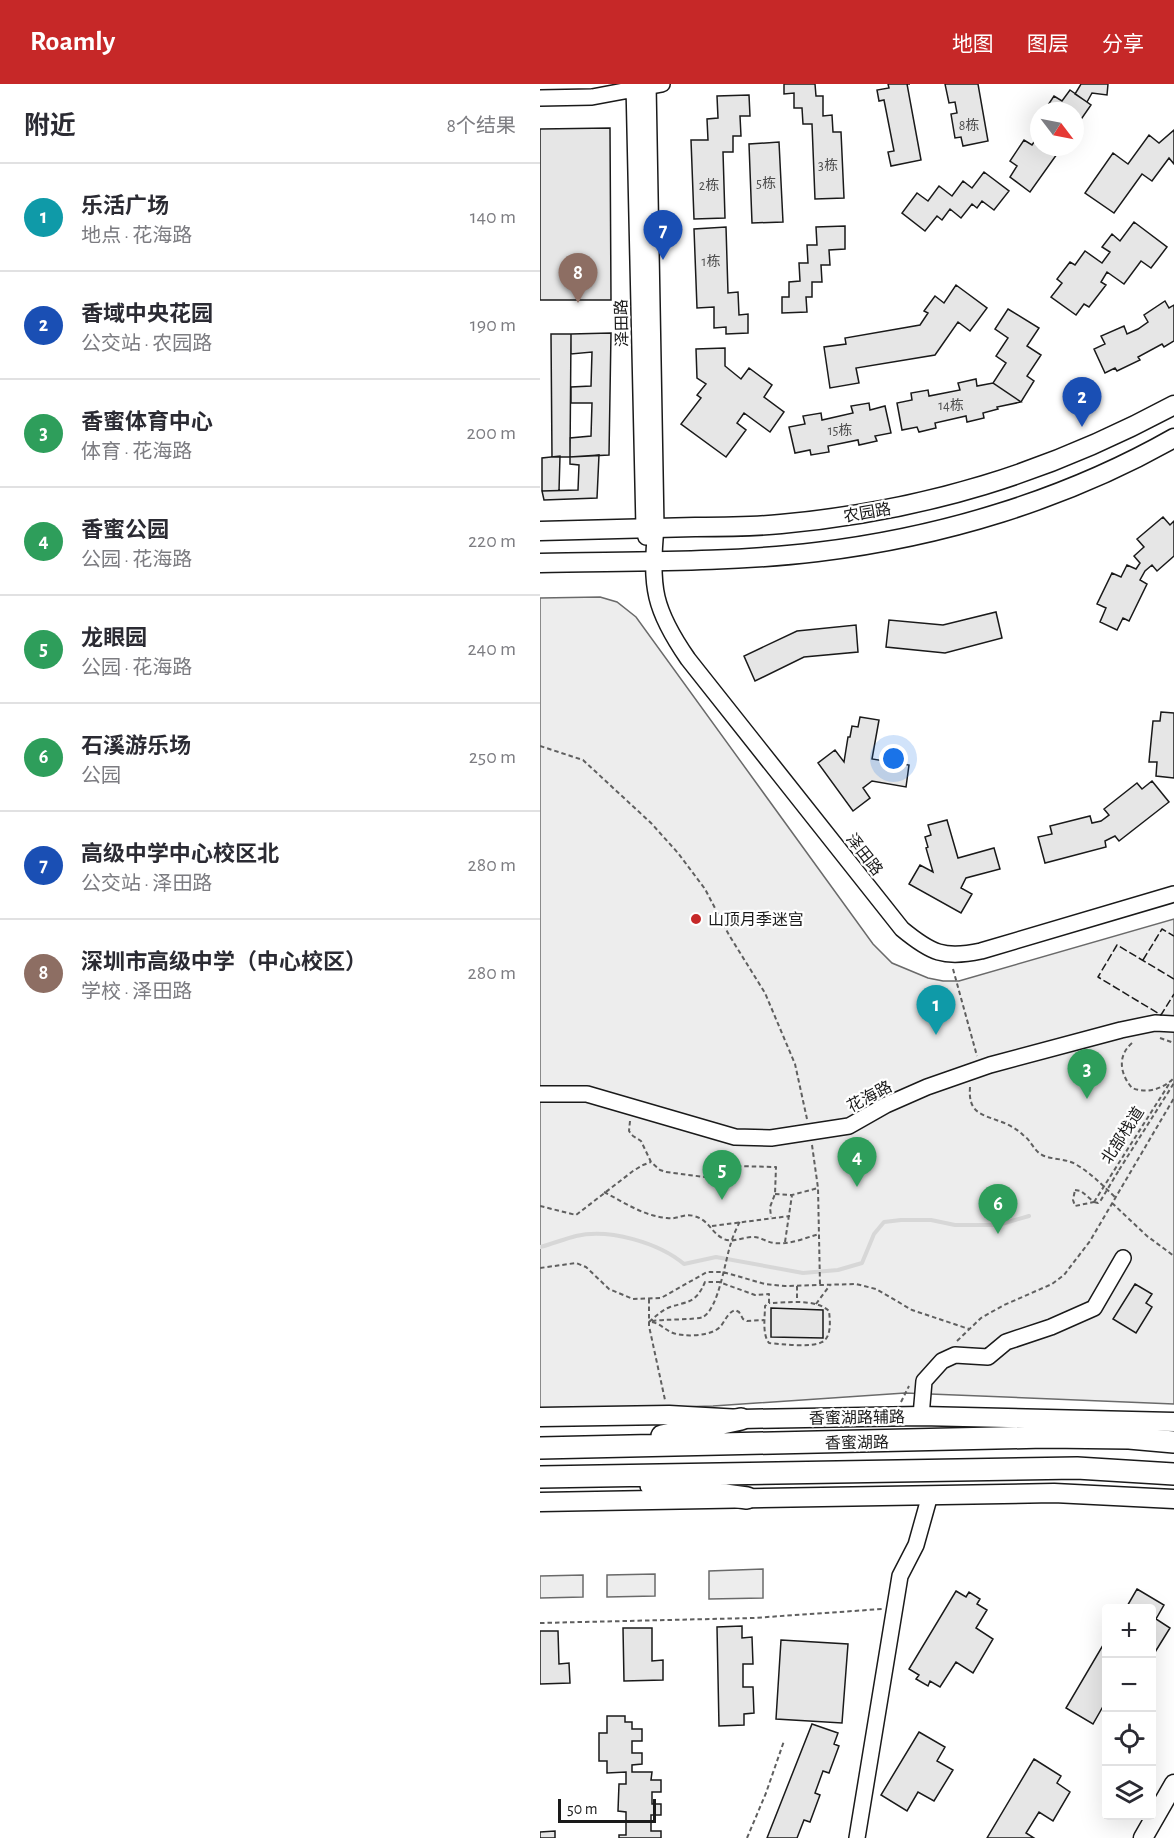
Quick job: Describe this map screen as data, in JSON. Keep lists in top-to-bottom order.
{
  "streets": {
    "highway": ["香蜜湖路"],
    "main road": ["农园路", "香蜜湖路辅路"],
    "street": ["泽田路", "花海路"],
    "path": ["北部栈道"]
  },
  "crossings": [
    ["泽田路", "农园路"]
  ],
  "places": ["山顶月季迷宫"],
  "house_numbers": [
    "8栋",
    "3栋",
    "5栋",
    "2栋",
    "1栋",
    "14栋",
    "15栋"
  ],
  "scale_bar": "50 m",
  "north": "bottom right",
  "page": {
    "header": "Roamly",
    "nav": ["地图", "图层", "分享"],
    "heading": ["附近", "8个结果"],
    "list": [
      {
        "mark": "1",
        "name": "乐活广场",
        "note": "地点 · 花海路",
        "value": "140 m"
      },
      {
        "mark": "2",
        "name": "香域中央花园",
        "note": "公交站 · 农园路",
        "value": "190 m"
      },
      {
        "mark": "3",
        "name": "香蜜体育中心",
        "note": "体育 · 花海路",
        "value": "200 m"
      },
      {
        "mark": "4",
        "name": "香蜜公园",
        "note": "公园 · 花海路",
        "value": "220 m"
      },
      {
        "mark": "5",
        "name": "龙眼园",
        "note": "公园 · 花海路",
        "value": "240 m"
      },
      {
        "mark": "6",
        "name": "石溪游乐场",
        "note": "公园",
        "value": "250 m"
      },
      {
        "mark": "7",
        "name": "高级中学中心校区北",
        "note": "公交站 · 泽田路",
        "value": "280 m"
      },
      {
        "mark": "8",
        "name": "深圳市高级中学（中心校区）",
        "note": "学校 · 泽田路",
        "value": "280 m"
      }
    ],
    "pins": [
      "7",
      "8",
      "2",
      "1",
      "3",
      "4",
      "5",
      "6"
    ],
    "map_buttons": ["+", "−"],
    "scale": "50 m"
  }
}
